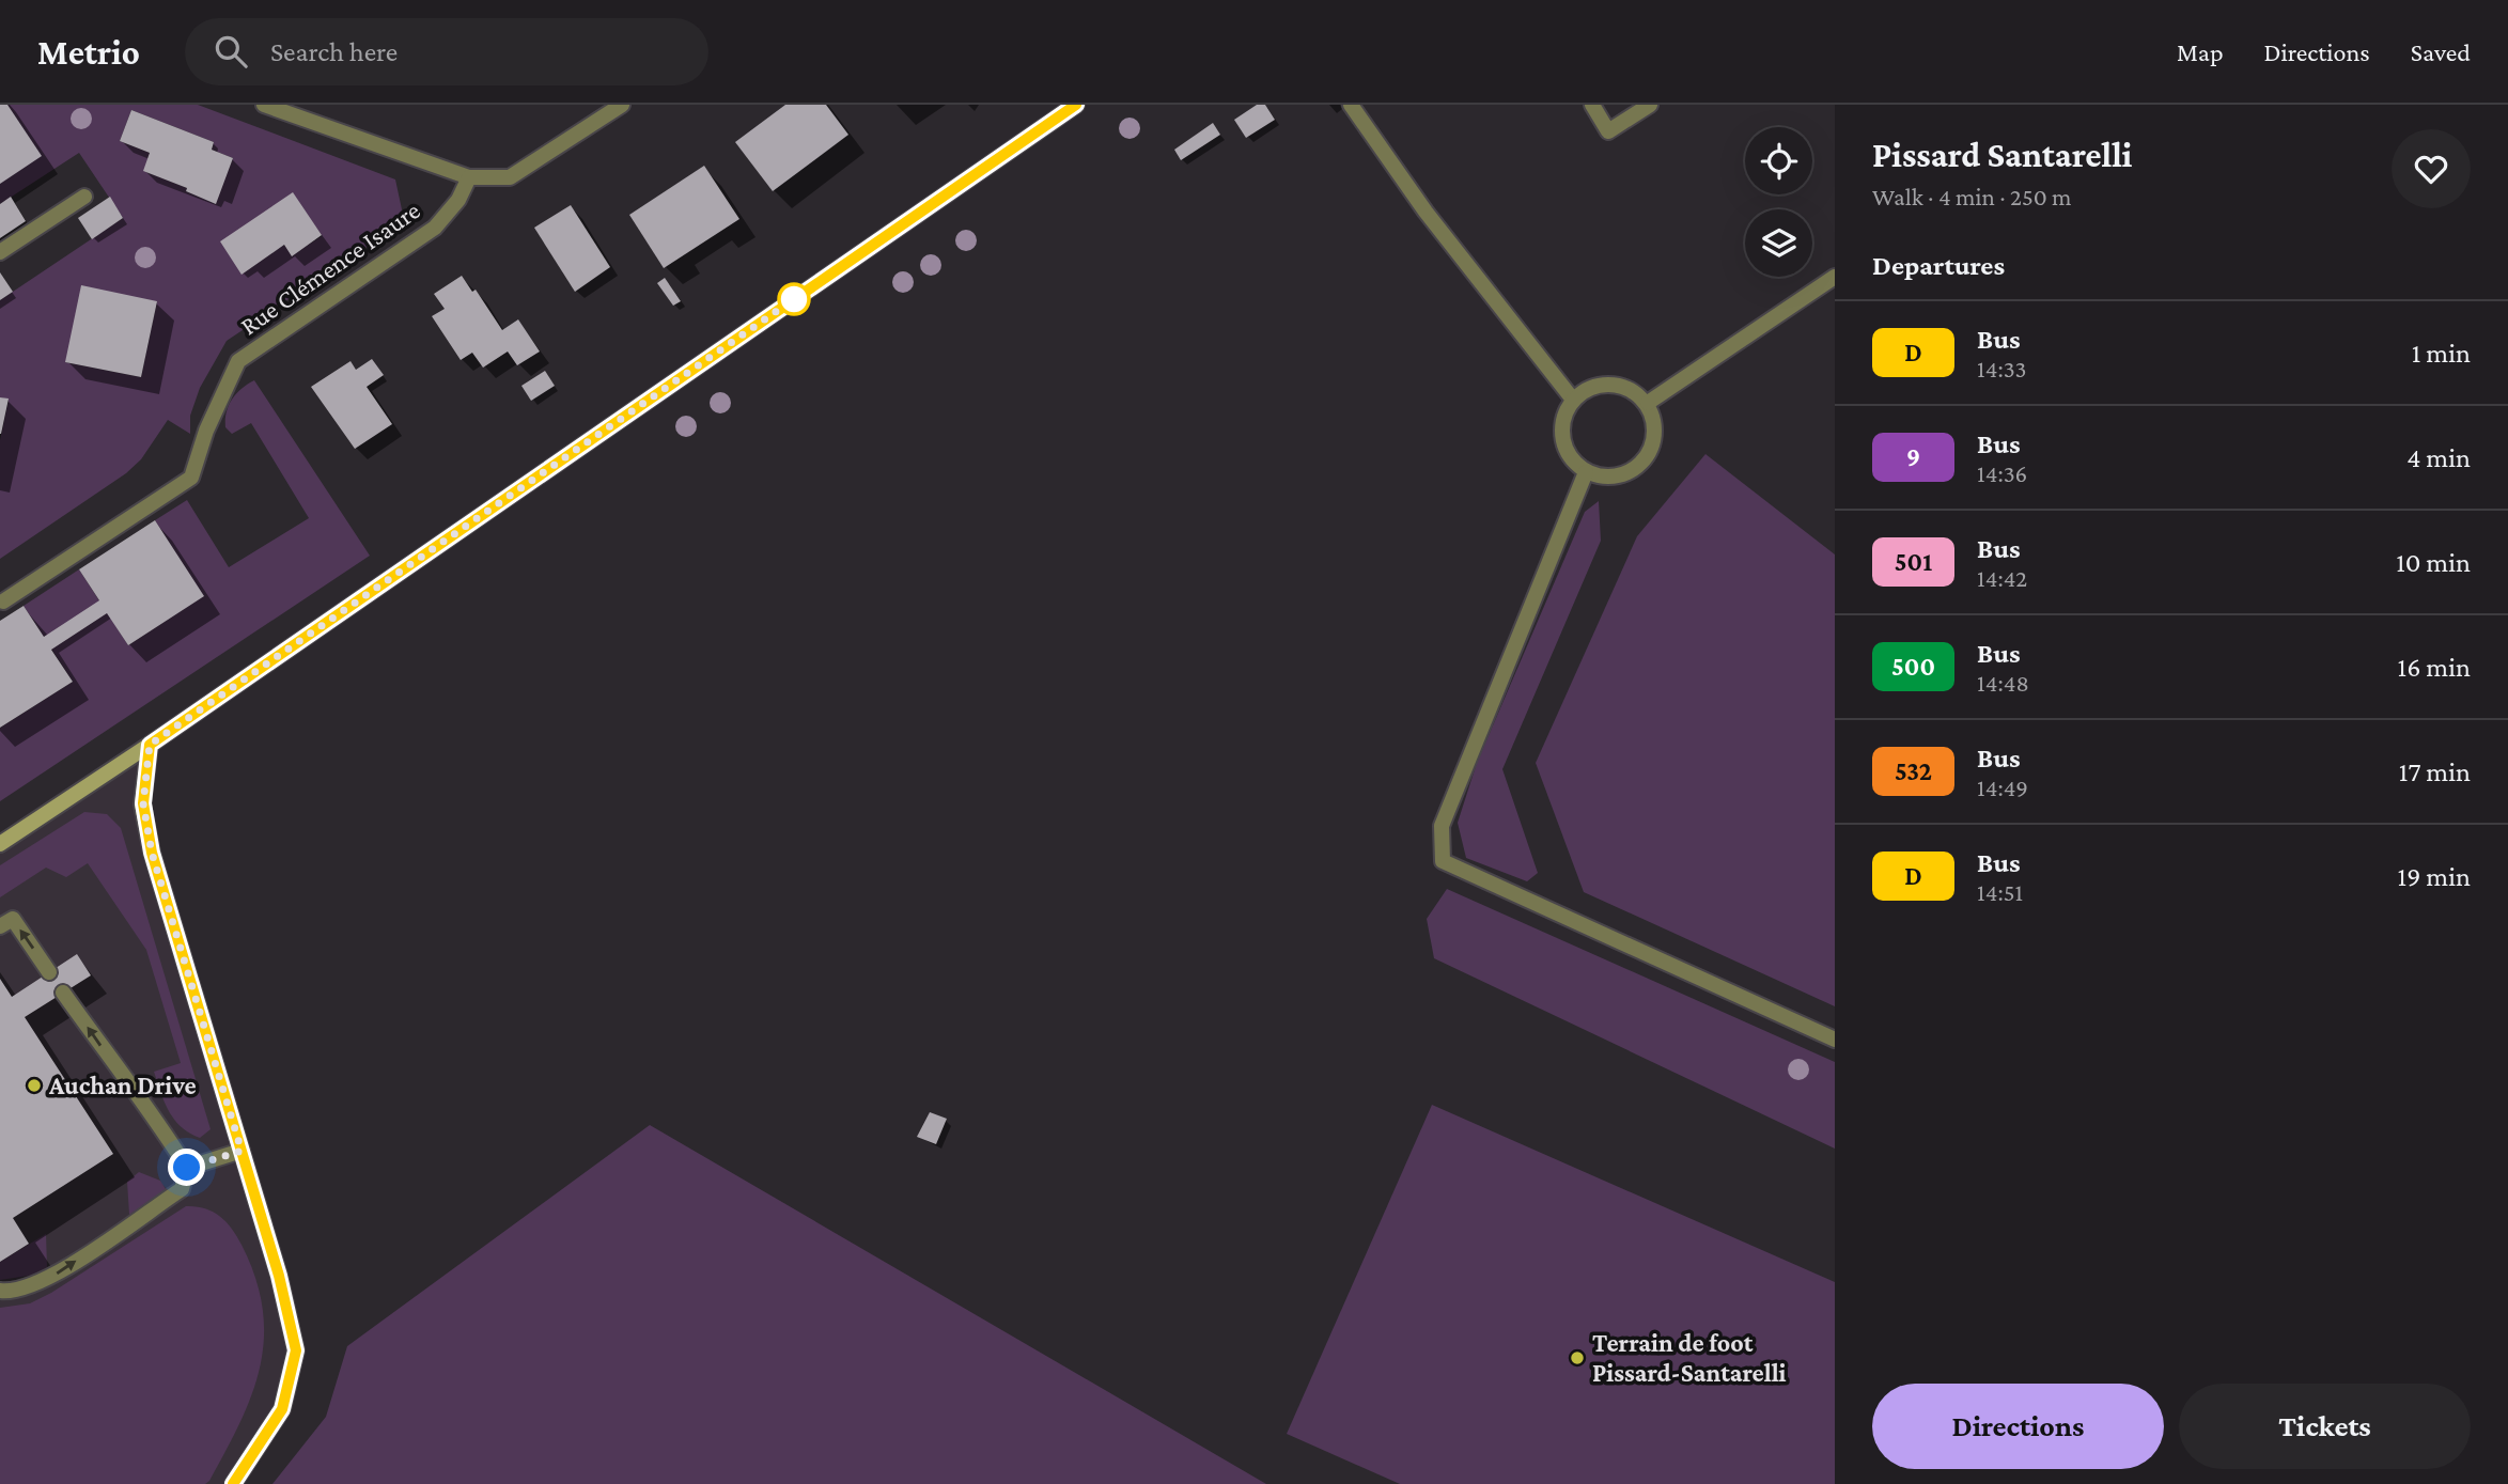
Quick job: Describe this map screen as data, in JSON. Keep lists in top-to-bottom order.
{
  "streets": {
    "street": ["Rue Clémence Isaure"]
  },
  "places": ["Auchan Drive", "Terrain de foot Pissard-Santarelli"],
  "lines": ["bus line D"],
  "page": {
    "header": "Metrio",
    "search": "Search here",
    "nav": ["Map", "Directions", "Saved"],
    "heading": [
      ["Pissard Santarelli", "Walk · 4 min · 250 m"],
      "Departures"
    ],
    "list": [
      {
        "mark": "D",
        "name": "Bus",
        "note": "14:33",
        "value": "1 min"
      },
      {
        "mark": "9",
        "name": "Bus",
        "note": "14:36",
        "value": "4 min"
      },
      {
        "mark": "501",
        "name": "Bus",
        "note": "14:42",
        "value": "10 min"
      },
      {
        "mark": "500",
        "name": "Bus",
        "note": "14:48",
        "value": "16 min"
      },
      {
        "mark": "532",
        "name": "Bus",
        "note": "14:49",
        "value": "17 min"
      },
      {
        "mark": "D",
        "name": "Bus",
        "note": "14:51",
        "value": "19 min"
      }
    ],
    "buttons": ["Directions", "Tickets"]
  }
}
